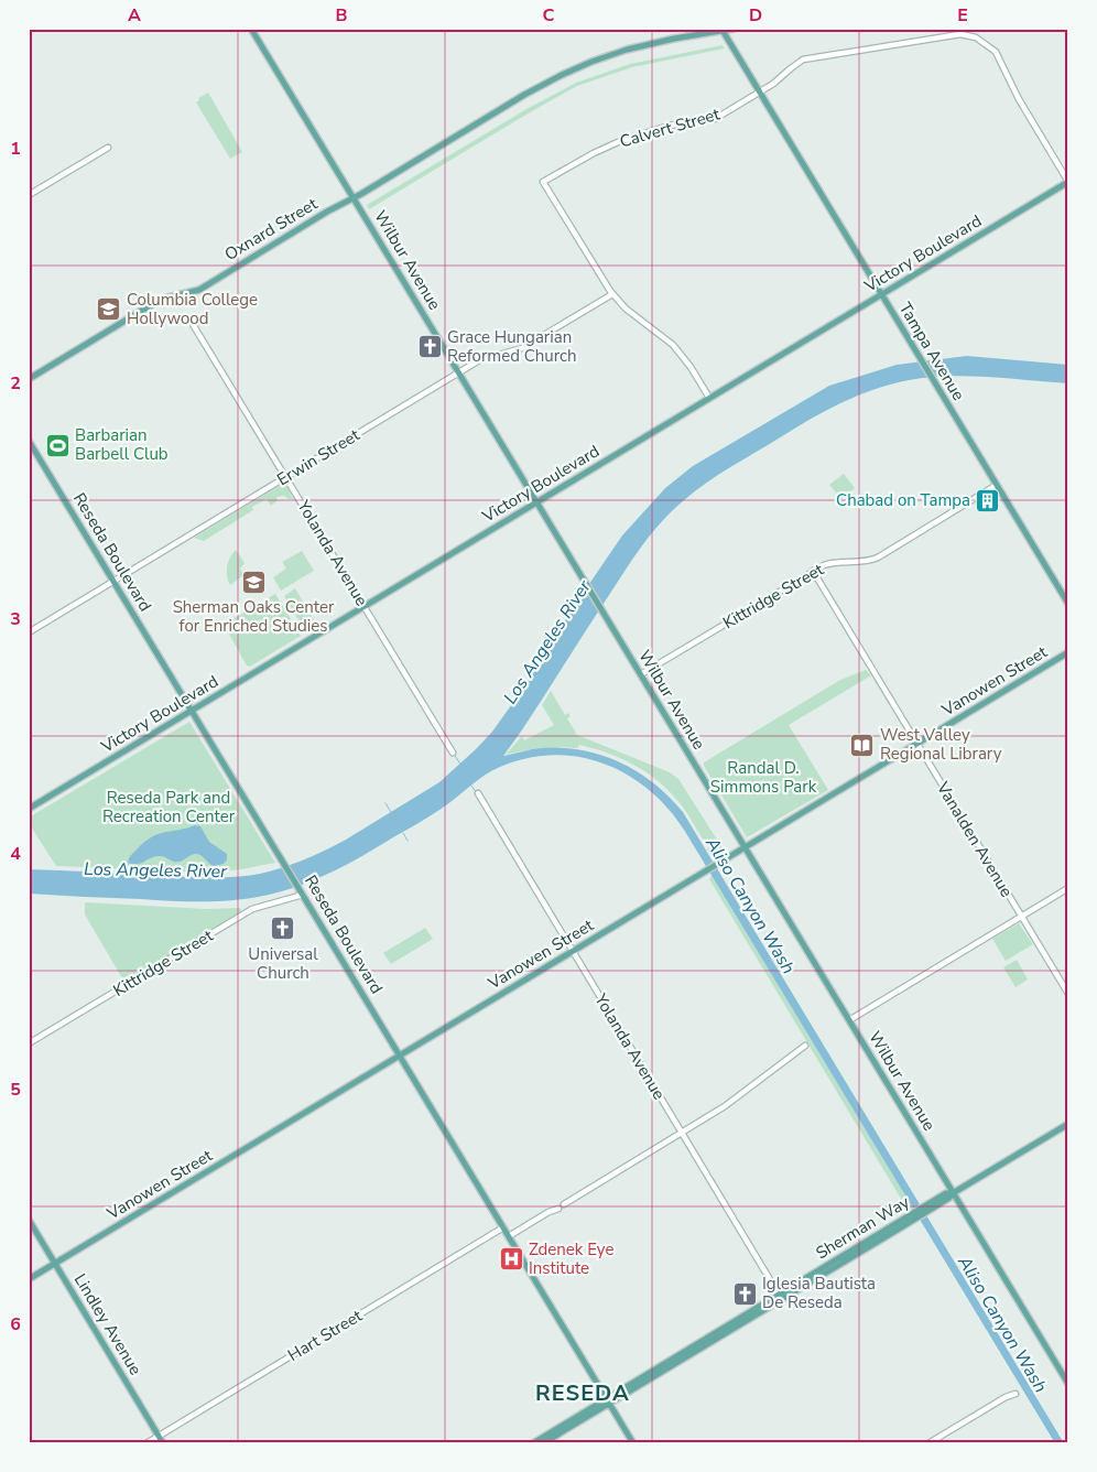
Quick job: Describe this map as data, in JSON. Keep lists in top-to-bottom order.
{
  "streets": {
    "main road": [
      "Oxnard Street",
      "Victory Boulevard",
      "Wilbur Avenue",
      "Tampa Avenue",
      "Reseda Boulevard",
      "Vanowen Street",
      "Sherman Way",
      "Lindley Avenue"
    ],
    "street": [
      "Calvert Street",
      "Erwin Street",
      "Yolanda Avenue",
      "Kittridge Street",
      "Vanalden Avenue",
      "Hart Street"
    ]
  },
  "crossings": [
    ["Calvert Street", "Victory Boulevard"],
    ["Calvert Street", "Tampa Avenue"],
    ["Calvert Street", "Erwin Street"],
    ["Oxnard Street", "Wilbur Avenue"],
    ["Oxnard Street", "Tampa Avenue"],
    ["Victory Boulevard", "Wilbur Avenue"],
    ["Victory Boulevard", "Tampa Avenue"],
    ["Victory Boulevard", "Reseda Boulevard"],
    ["Victory Boulevard", "Yolanda Avenue"],
    ["Wilbur Avenue", "Erwin Street"],
    ["Wilbur Avenue", "Kittridge Street"],
    ["Wilbur Avenue", "Vanowen Street"],
    ["Wilbur Avenue", "Sherman Way"],
    ["Tampa Avenue", "Kittridge Street"],
    ["Erwin Street", "Reseda Boulevard"],
    ["Erwin Street", "Yolanda Avenue"],
    ["Reseda Boulevard", "Kittridge Street"],
    ["Reseda Boulevard", "Vanowen Street"],
    ["Reseda Boulevard", "Sherman Way"],
    ["Reseda Boulevard", "Hart Street"],
    ["Yolanda Avenue", "Vanowen Street"],
    ["Yolanda Avenue", "Sherman Way"],
    ["Kittridge Street", "Vanalden Avenue"],
    ["Vanowen Street", "Vanalden Avenue"],
    ["Vanowen Street", "Lindley Avenue"],
    ["Lindley Avenue", "Hart Street"]
  ],
  "districts": ["RESEDA"],
  "water": ["Los Angeles River", "Aliso Canyon Wash"],
  "parks": ["Randal D. Simmons Park", "Reseda Park and Recreation Center"],
  "places": {
    "school or university": ["Columbia College Hollywood", "Sherman Oaks Center for Enriched Studies"],
    "church": ["Grace Hungarian Reformed Church", "Universal Church", "Iglesia Bautista De Reseda"],
    "sports": ["Barbarian Barbell Club"],
    "building": ["Chabad on Tampa"],
    "library": ["West Valley Regional Library"],
    "hospital": ["Zdenek Eye Institute"]
  },
  "grid": {
    "columns": [
      "A",
      "B",
      "C",
      "D",
      "E"
    ],
    "rows": [
      "1",
      "2",
      "3",
      "4",
      "5",
      "6"
    ]
  }
}
